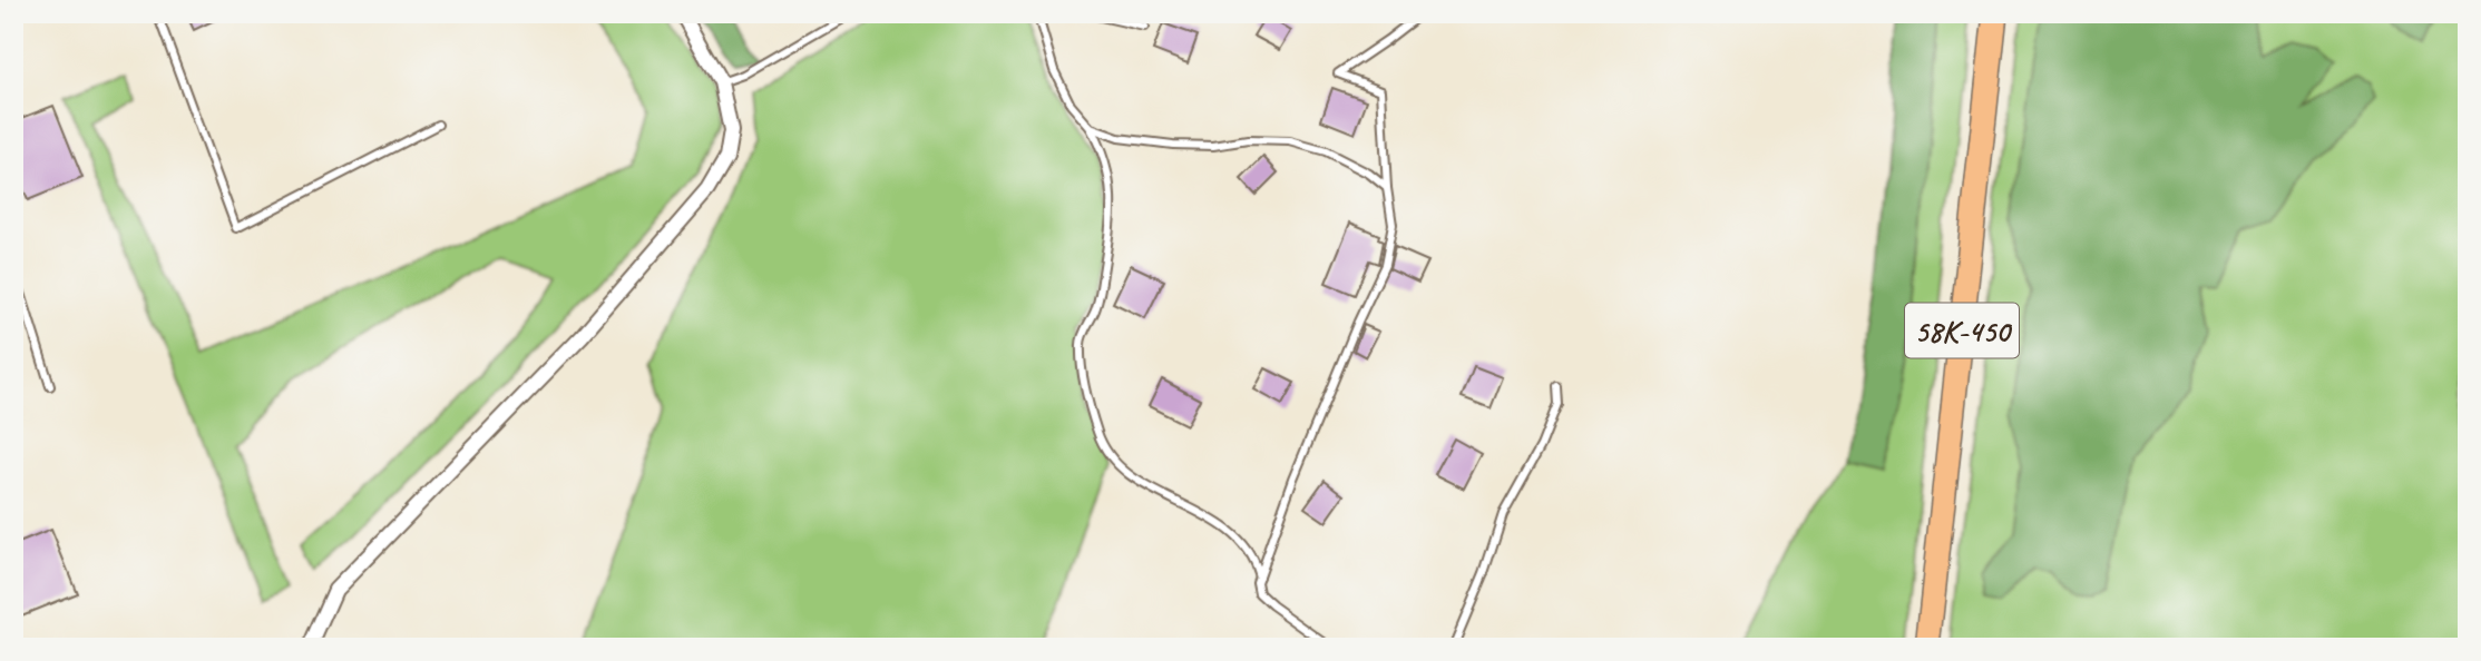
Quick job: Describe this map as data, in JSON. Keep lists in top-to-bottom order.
{
  "streets": {
    "highway": ["58К-450"]
  }
}
